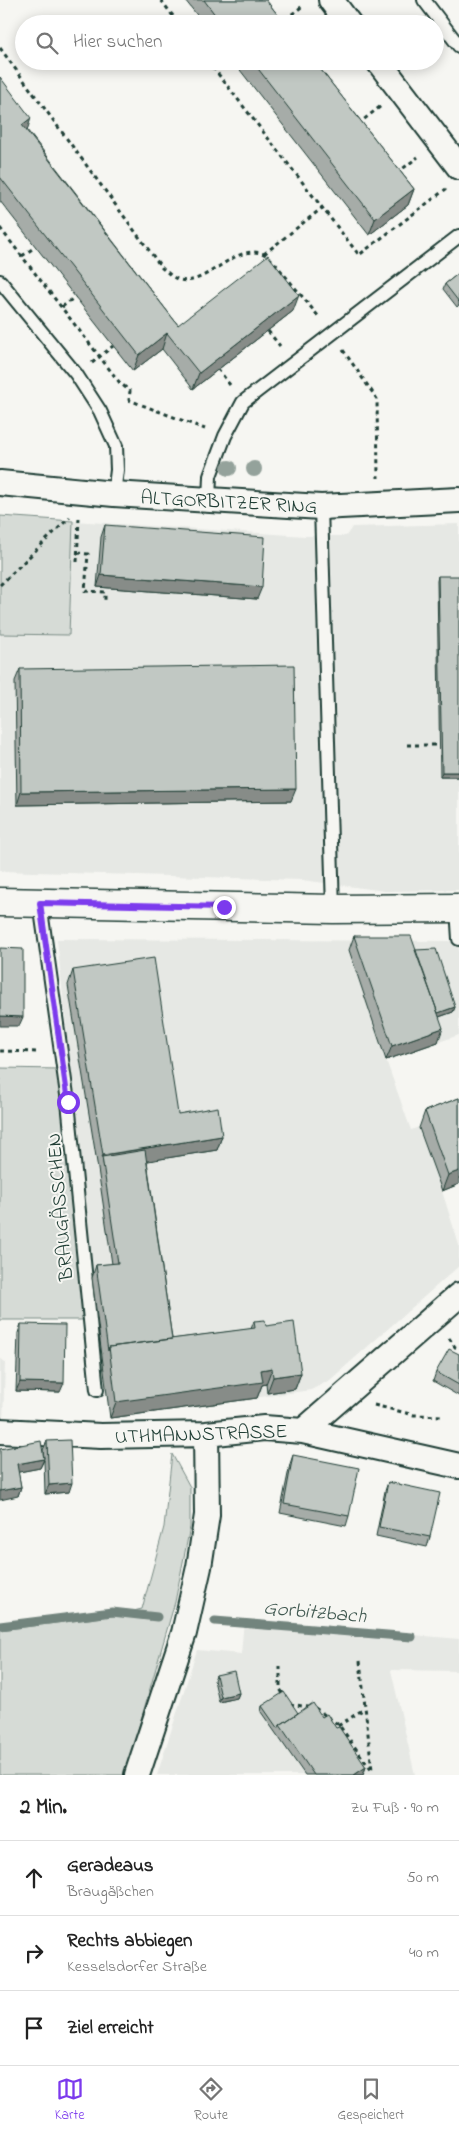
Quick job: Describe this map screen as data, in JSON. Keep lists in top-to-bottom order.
{
  "streets": {
    "street": ["ALTGORBITZER RING", "UTHMANNSTRASSE"],
    "lane": ["BRAUGÄSSCHEN"]
  },
  "water": ["Gorbitzbach"],
  "page": {
    "search": "Hier suchen",
    "heading": ["2 Min.", "Zu Fuß · 90 m"],
    "list": [
      ["Geradeaus", "Braugäßchen", "50 m"],
      ["Rechts abbiegen", "Kesselsdorfer Straße", "40 m"],
      "Ziel erreicht"
    ],
    "nav": ["Karte", "Route", "Gespeichert"]
  }
}
